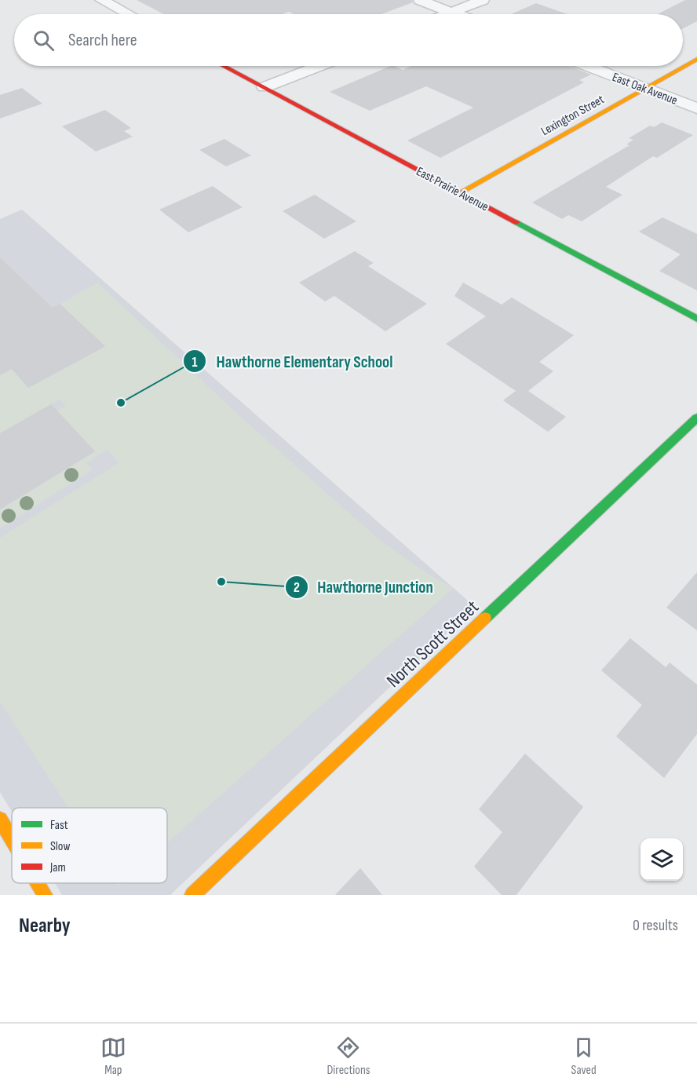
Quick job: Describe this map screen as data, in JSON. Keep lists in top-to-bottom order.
{
  "streets": {
    "street": [
      "East Oak Avenue",
      "Lexington Street",
      "East Prairie Avenue",
      "North Scott Street"
    ]
  },
  "crossings": [
    ["East Oak Avenue", "Lexington Street"],
    ["Lexington Street", "East Prairie Avenue"]
  ],
  "places": ["Hawthorne Elementary School", "Hawthorne Junction"],
  "legend": ["Fast", "Slow", "Jam"],
  "page": {
    "search": "Search here",
    "heading": ["Nearby", "0 results"],
    "nav": ["Map", "Directions", "Saved"]
  }
}
